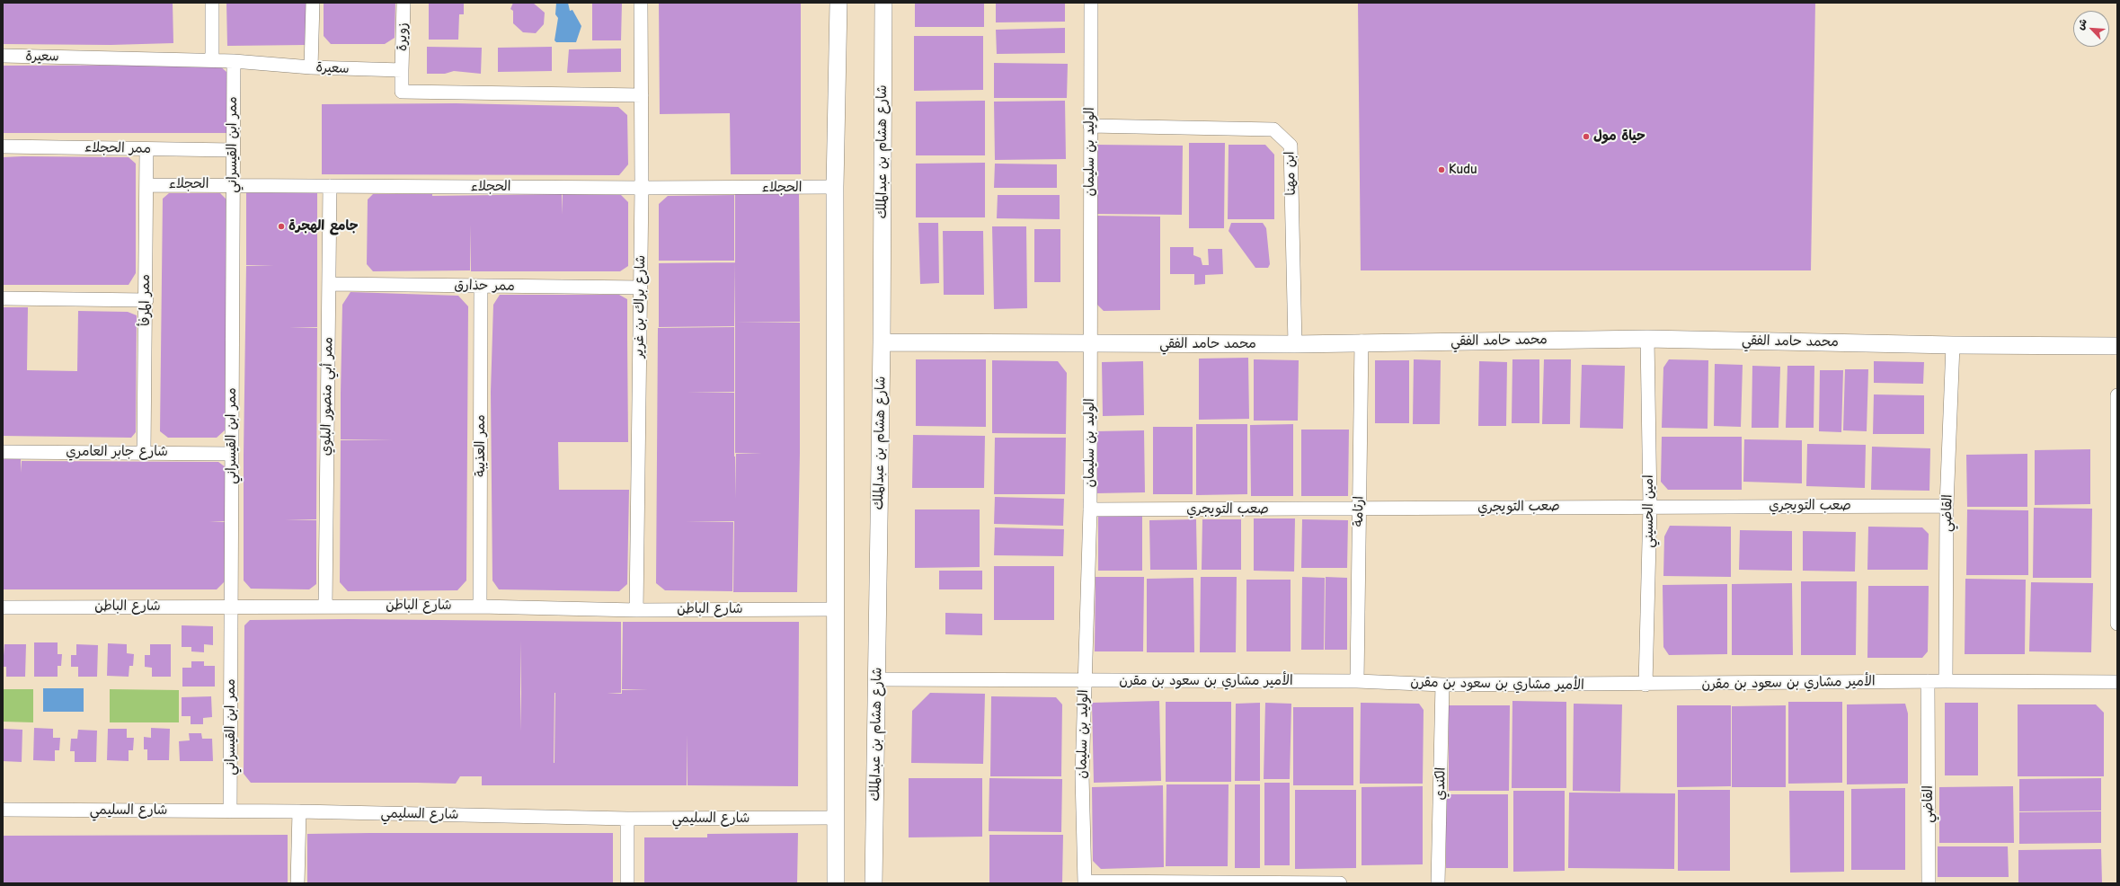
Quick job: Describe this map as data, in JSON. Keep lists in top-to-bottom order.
{
  "streets": {
    "street": [
      "زويرة",
      "سعيرة",
      "ممر ابن القيسراني",
      "ممر الحجلاء",
      "شارع هشام بن عبدالملك",
      "الوليد بن سليمان",
      "ابن مهنا",
      "الحجلاء",
      "ممر حذارق",
      "ممر المرفأ",
      "شارع براك بن غرير",
      "محمد حامد الفقي",
      "ممر أبي منصور البلوي",
      "ممر العذيبة",
      "شارع جابر العامري",
      "صعب التويجري",
      "ارتامة",
      "امين الحسيني",
      "القاضي",
      "شارع الباطن",
      "الأمير مشاري بن سعود بن مقرن",
      "الكندي",
      "شارع السليمي"
    ]
  },
  "crossings": [
    ["زويرة", "سعيرة"],
    ["سعيرة", "ممر ابن القيسراني"],
    ["ممر ابن القيسراني", "ممر الحجلاء"],
    ["ممر ابن القيسراني", "الحجلاء"],
    ["ممر ابن القيسراني", "شارع جابر العامري"],
    ["ممر ابن القيسراني", "شارع الباطن"],
    ["ممر ابن القيسراني", "شارع السليمي"],
    ["ممر الحجلاء", "ممر المرفأ"],
    ["شارع هشام بن عبدالملك", "محمد حامد الفقي"],
    ["شارع هشام بن عبدالملك", "الأمير مشاري بن سعود بن مقرن"],
    ["الوليد بن سليمان", "ابن مهنا"],
    ["الوليد بن سليمان", "محمد حامد الفقي"],
    ["الوليد بن سليمان", "صعب التويجري"],
    ["الوليد بن سليمان", "الأمير مشاري بن سعود بن مقرن"],
    ["ابن مهنا", "محمد حامد الفقي"],
    ["الحجلاء", "ممر المرفأ"],
    ["الحجلاء", "شارع براك بن غرير"],
    ["الحجلاء", "ممر أبي منصور البلوي"],
    ["ممر حذارق", "شارع براك بن غرير"],
    ["ممر حذارق", "ممر أبي منصور البلوي"],
    ["ممر حذارق", "ممر العذيبة"],
    ["ممر المرفأ", "شارع جابر العامري"],
    ["شارع براك بن غرير", "شارع الباطن"],
    ["محمد حامد الفقي", "ارتامة"],
    ["محمد حامد الفقي", "امين الحسيني"],
    ["محمد حامد الفقي", "القاضي"],
    ["ممر أبي منصور البلوي", "شارع الباطن"],
    ["ممر العذيبة", "شارع الباطن"],
    ["صعب التويجري", "ارتامة"],
    ["صعب التويجري", "امين الحسيني"],
    ["صعب التويجري", "القاضي"],
    ["ارتامة", "الأمير مشاري بن سعود بن مقرن"],
    ["امين الحسيني", "الأمير مشاري بن سعود بن مقرن"],
    ["القاضي", "الأمير مشاري بن سعود بن مقرن"],
    ["الأمير مشاري بن سعود بن مقرن", "الكندي"]
  ],
  "places": ["حياة مول", "Kudu", "جامع الهجرة"],
  "north": "top left"
}
